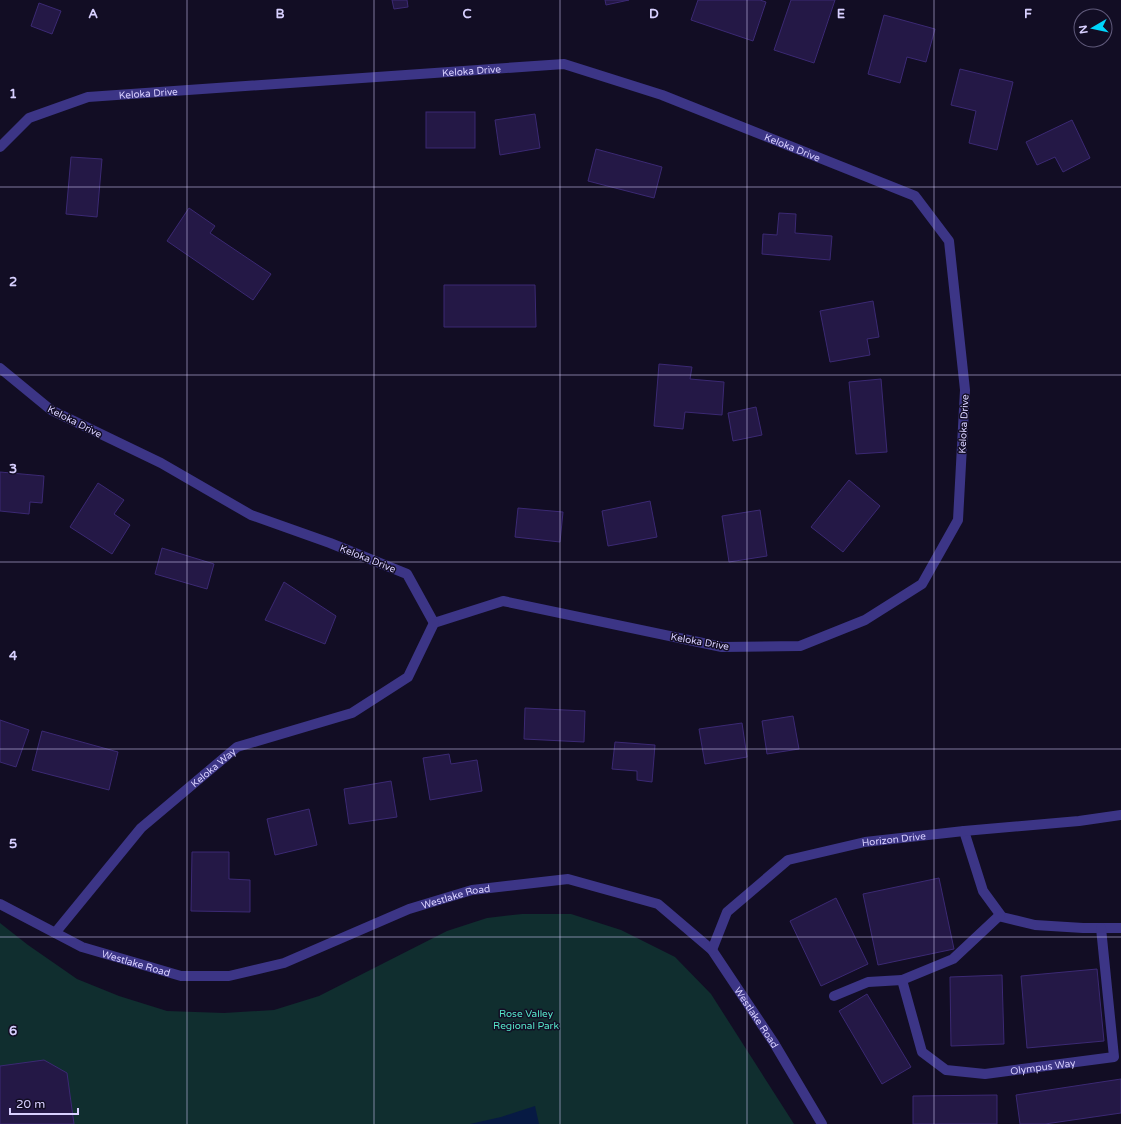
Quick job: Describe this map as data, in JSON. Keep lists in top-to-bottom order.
{
  "streets": {
    "street": [
      "Keloka Drive",
      "Keloka Way",
      "Horizon Drive",
      "Westlake Road",
      "Olympus Way"
    ]
  },
  "crossings": [
    ["Keloka Drive", "Keloka Way"],
    ["Keloka Way", "Westlake Road"],
    ["Horizon Drive", "Westlake Road"]
  ],
  "parks": ["Rose Valley Regional Park"],
  "scale_bar": "20 m",
  "north": "left",
  "grid": {
    "columns": [
      "A",
      "B",
      "C",
      "D",
      "E",
      "F"
    ],
    "rows": [
      "1",
      "2",
      "3",
      "4",
      "5",
      "6"
    ]
  }
}
